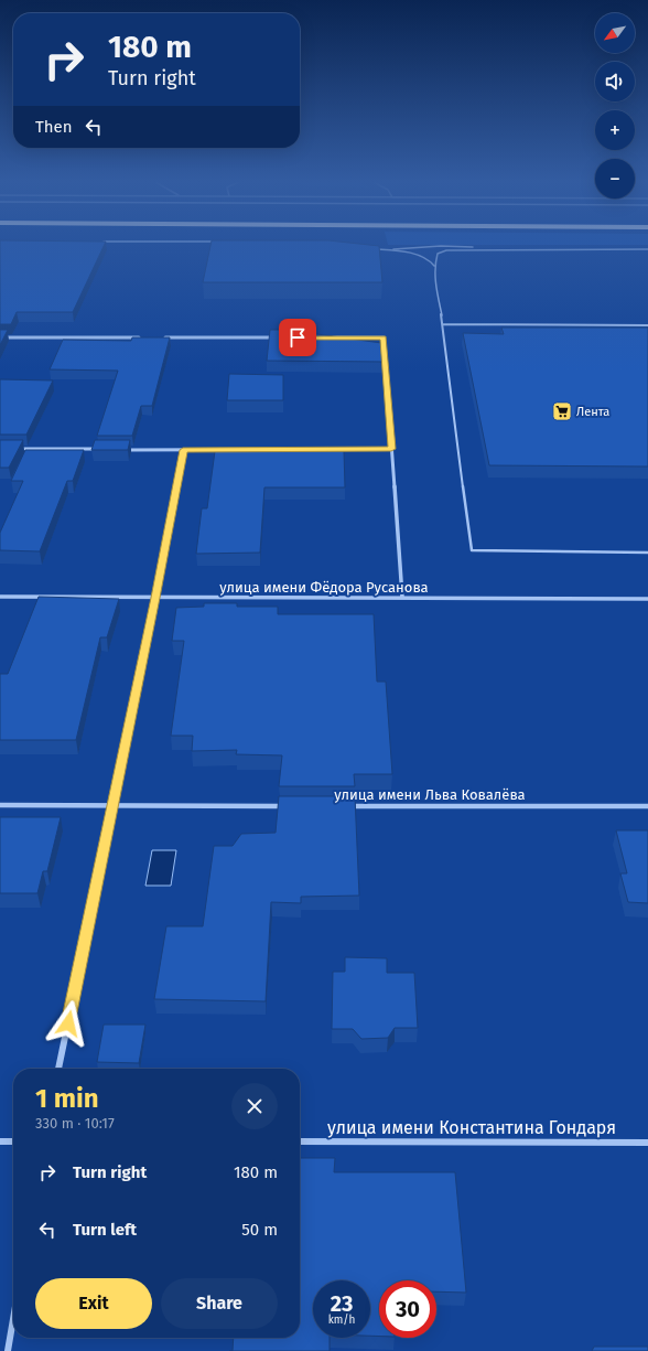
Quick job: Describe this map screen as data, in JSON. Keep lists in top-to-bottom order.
{
  "streets": {
    "street": ["улица имени Фёдора Русанова", "улица имени Льва Ковалёва", "улица имени Константина Гондаря"]
  },
  "places": {
    "supermarket": ["Лента"]
  },
  "north": "bottom left",
  "page": {
    "map_buttons": ["+", "−"],
    "turn": ["180 m", "Turn right"],
    "then": "Then",
    "heading": ["1 min", "330 m · 10:17"],
    "list": [
      {
        "name": "Turn right",
        "value": "180 m"
      },
      {
        "name": "Turn left",
        "value": "50 m"
      }
    ],
    "buttons": ["Exit", "Share"],
    "speed": "23 km/h",
    "limit": "30"
  }
}
